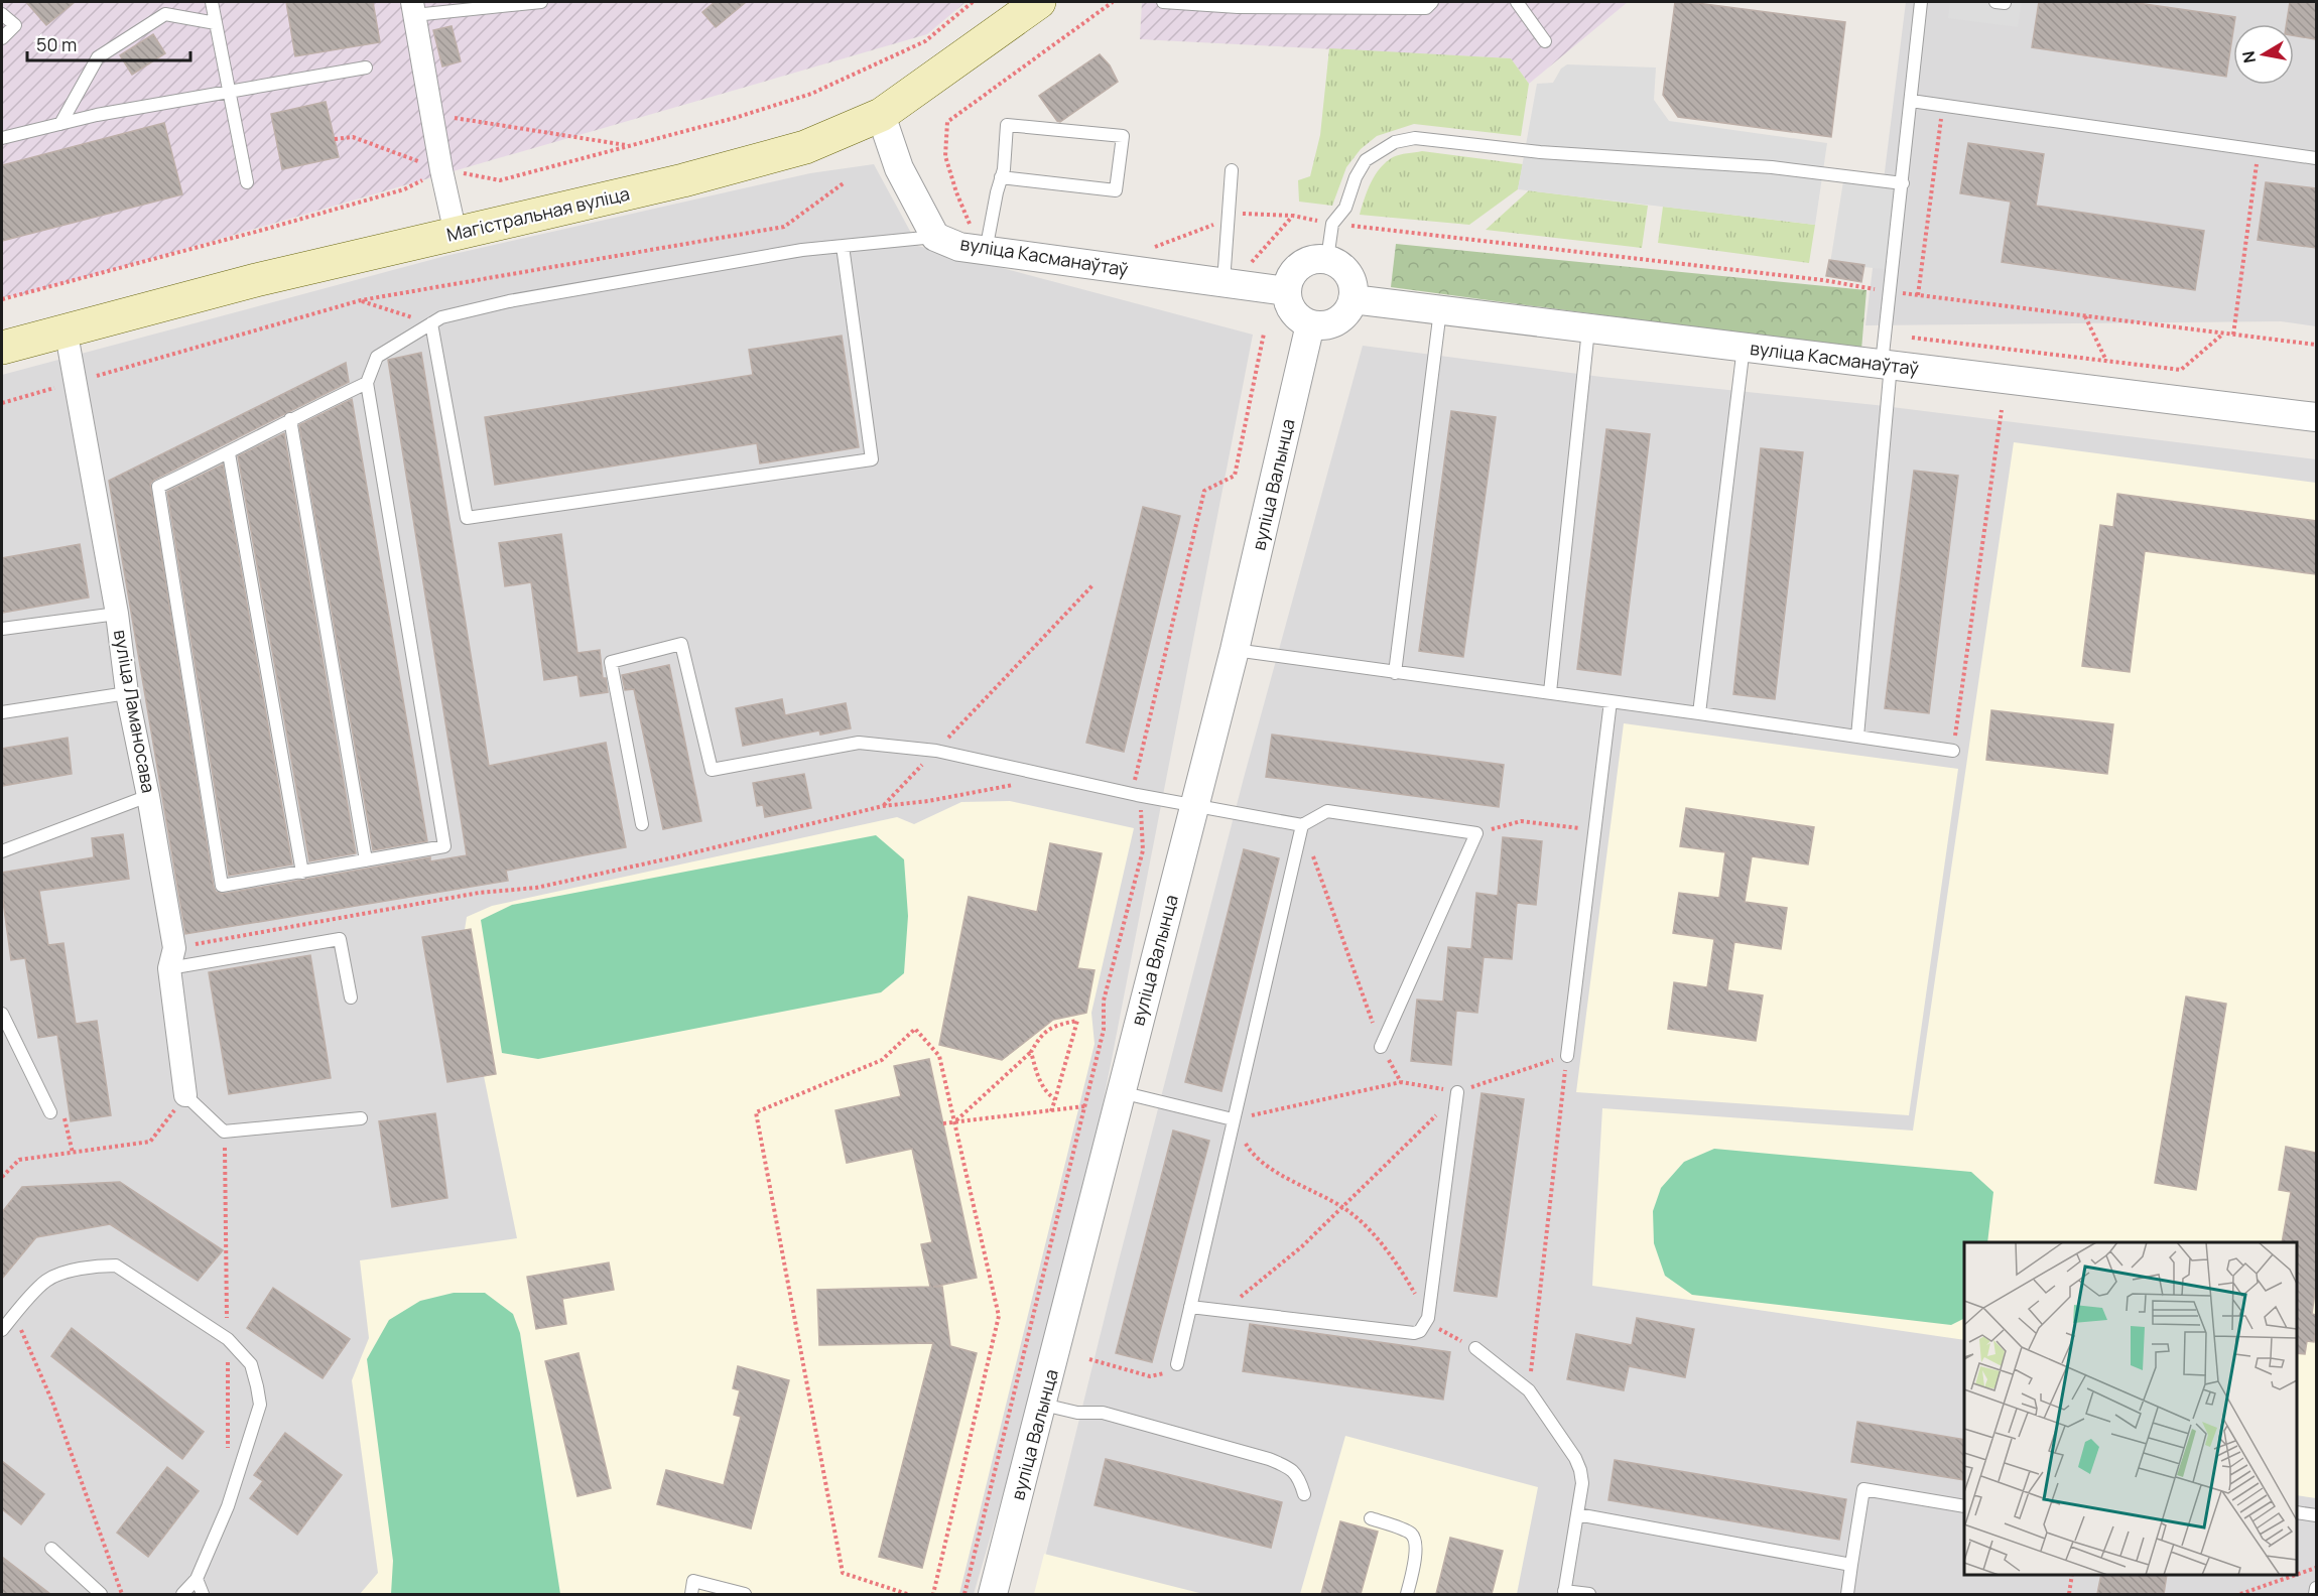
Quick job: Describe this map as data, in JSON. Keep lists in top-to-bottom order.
{
  "streets": {
    "main road": ["Магістральная вуліца"],
    "street": ["вуліца Касманаўтаў", "вуліца Валынца", "вуліца Ламаносава"]
  },
  "crossings": [
    ["Магістральная вуліца", "вуліца Касманаўтаў"],
    ["Магістральная вуліца", "вуліца Ламаносава"],
    ["вуліца Касманаўтаў", "вуліца Валынца"]
  ],
  "scale_bar": "50 m",
  "north": "left"
}
